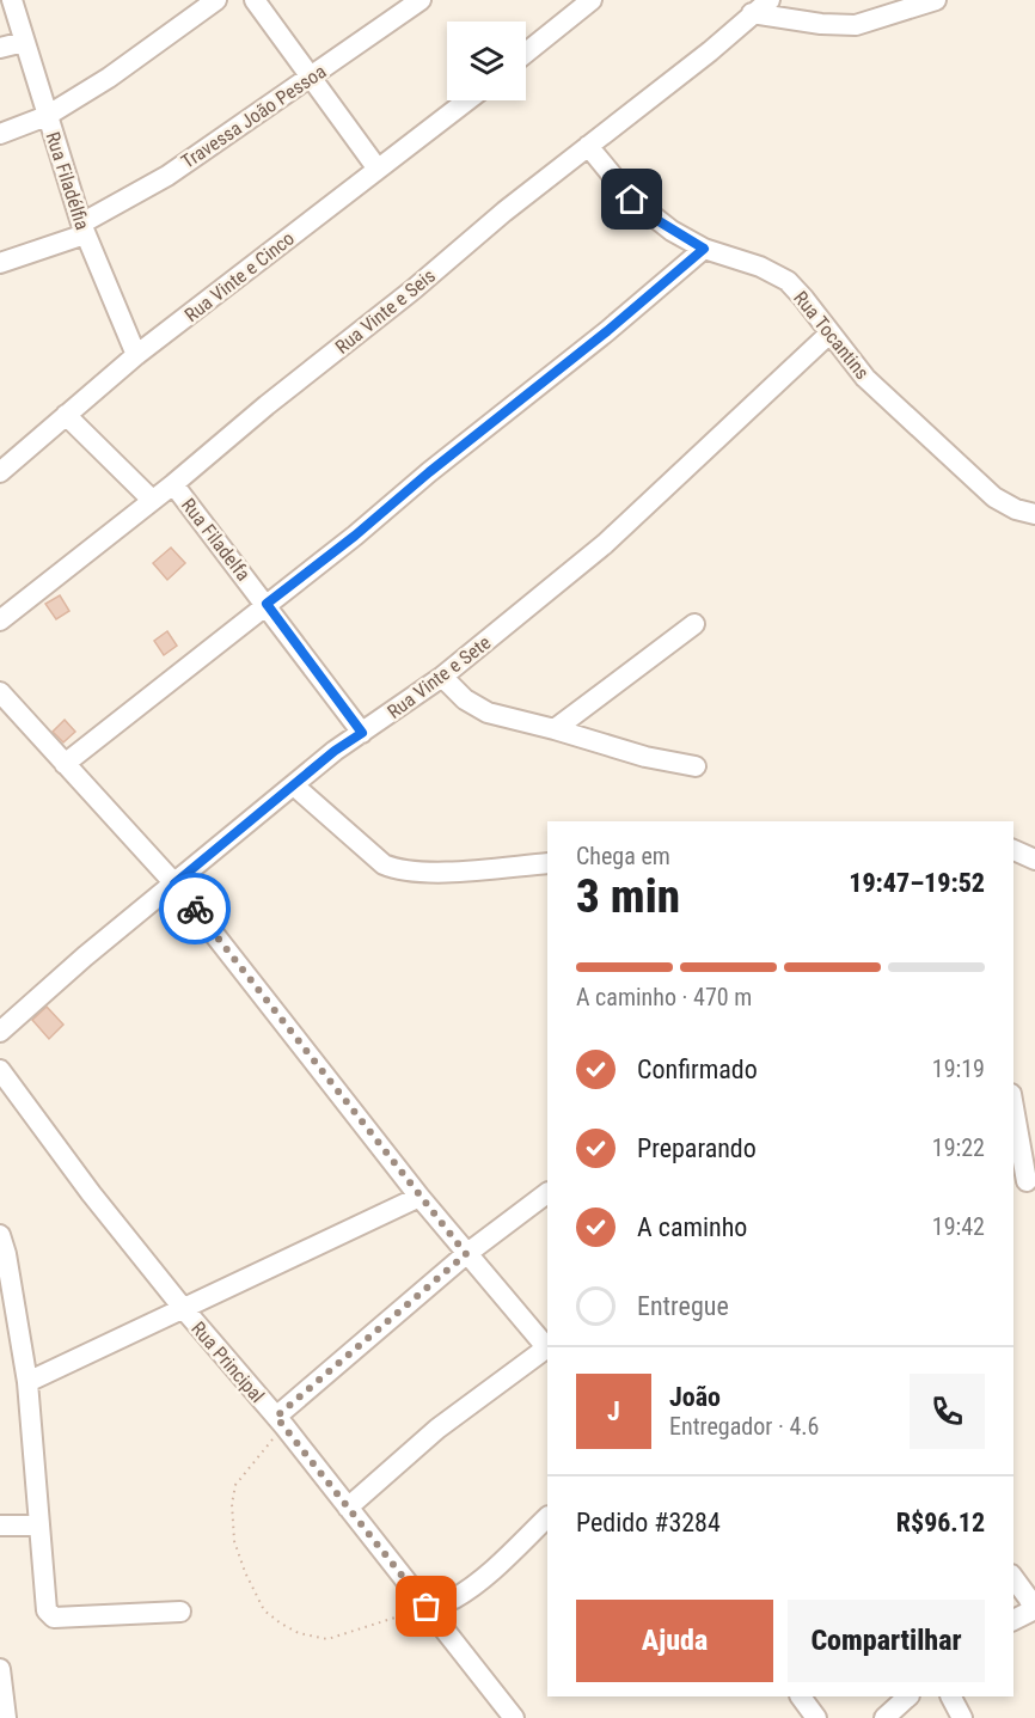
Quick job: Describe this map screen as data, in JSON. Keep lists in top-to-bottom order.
{
  "streets": {
    "street": [
      "Travessa João Pessoa",
      "Rua Filadélfia",
      "Rua Vinte e Cinco",
      "Rua Vinte e Seis",
      "Rua Tocantins",
      "Rua Filadelfa",
      "Rua Vinte e Sete",
      "Rua Principal"
    ]
  },
  "crossings": [
    ["Travessa João Pessoa", "Rua Filadélfia"],
    ["Rua Filadélfia", "Rua Vinte e Cinco"],
    ["Rua Vinte e Seis", "Rua Tocantins"],
    ["Rua Vinte e Seis", "Rua Filadelfa"],
    ["Rua Tocantins", "Rua Vinte e Sete"],
    ["Rua Filadelfa", "Rua Vinte e Sete"]
  ],
  "page": {
    "heading": ["3 min", "Chega em", "19:47–19:52"],
    "panel": [
      "João",
      "Entregador · 4.6",
      "Pedido #3284",
      "R$96.12"
    ],
    "bar": "A caminho · 470 m",
    "list": [
      ["Confirmado", "19:19"],
      ["Preparando", "19:22"],
      ["A caminho", "19:42"],
      "Entregue"
    ],
    "round": "J",
    "buttons": ["Ajuda", "Compartilhar"]
  }
}
